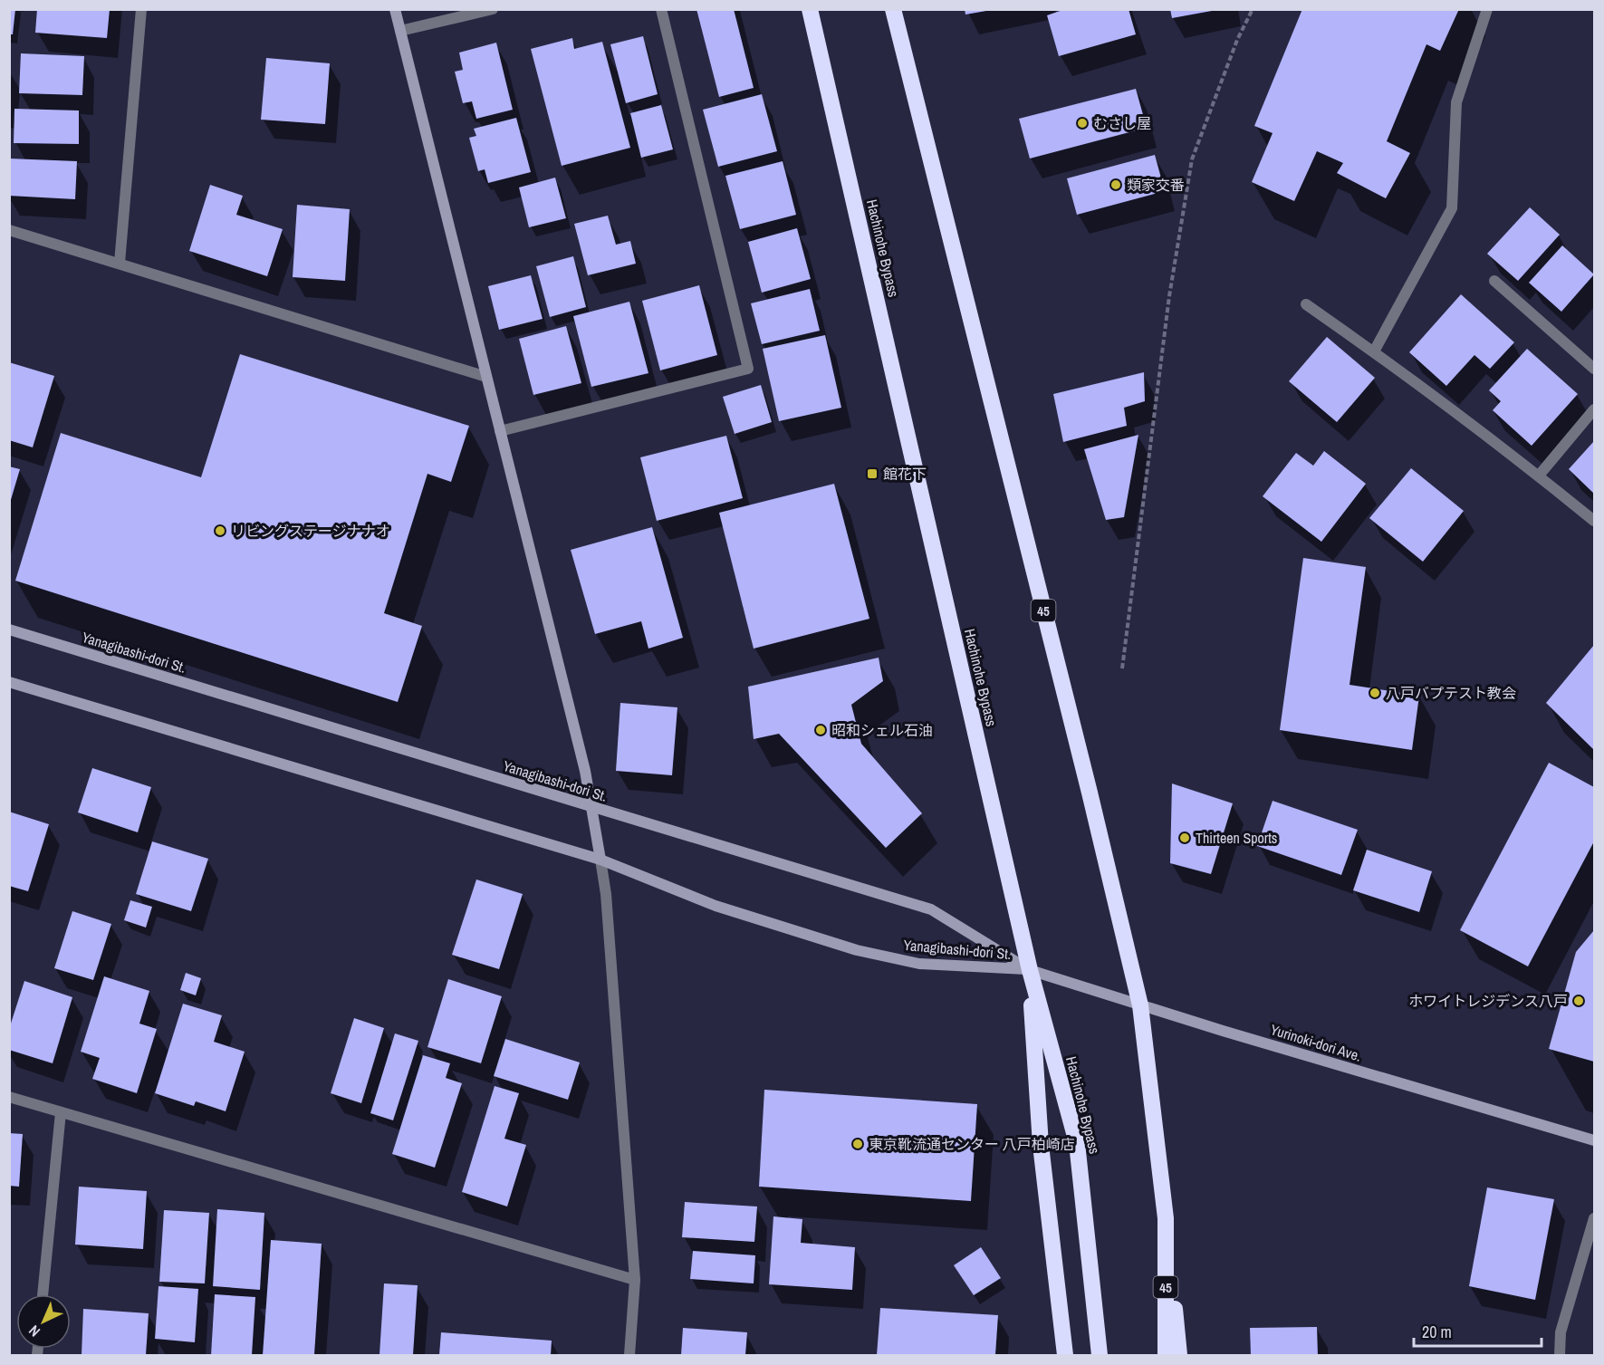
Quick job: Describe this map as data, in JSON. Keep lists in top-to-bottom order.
{
  "streets": {
    "highway": ["Hachinohe Bypass", "45"],
    "street": ["Yanagibashi-dori St.", "Yurinoki-dori Ave."]
  },
  "crossings": [
    ["Hachinohe Bypass", "Yanagibashi-dori St."],
    ["Hachinohe Bypass", "Yurinoki-dori Ave."],
    ["45", "Yurinoki-dori Ave."],
    ["Yanagibashi-dori St.", "Yurinoki-dori Ave."]
  ],
  "places": {
    "other": [
      "むさし屋",
      "類家交番",
      "リビングステージナナオ",
      "八戸バプテスト教会",
      "昭和シェル石油",
      "Thirteen Sports",
      "ホワイトレジデンス八戸",
      "東京靴流通センター 八戸柏崎店"
    ],
    "transit": ["館花下"]
  },
  "scale_bar": "20 m",
  "north": "bottom left"
}
